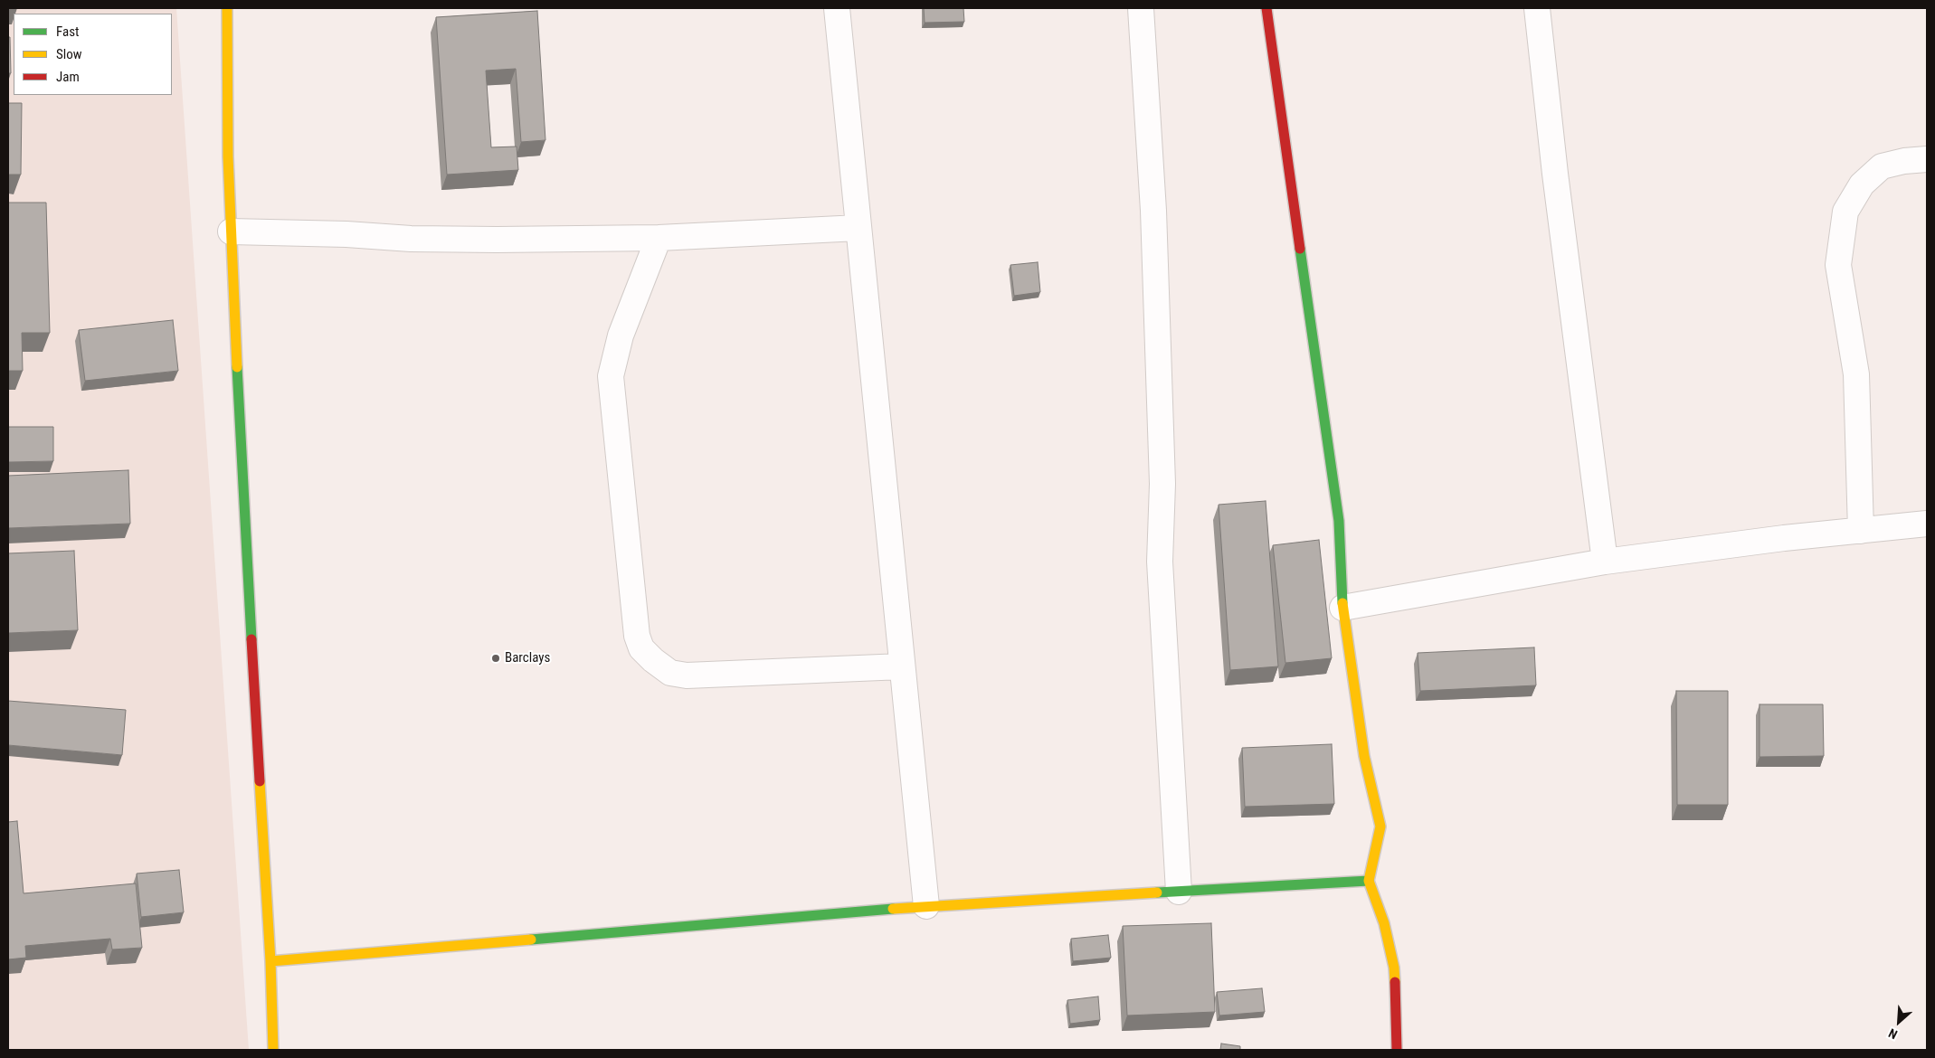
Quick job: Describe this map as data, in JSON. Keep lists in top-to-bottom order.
{
  "places": ["Barclays"],
  "legend": ["Fast", "Slow", "Jam"],
  "north": "bottom left"
}
